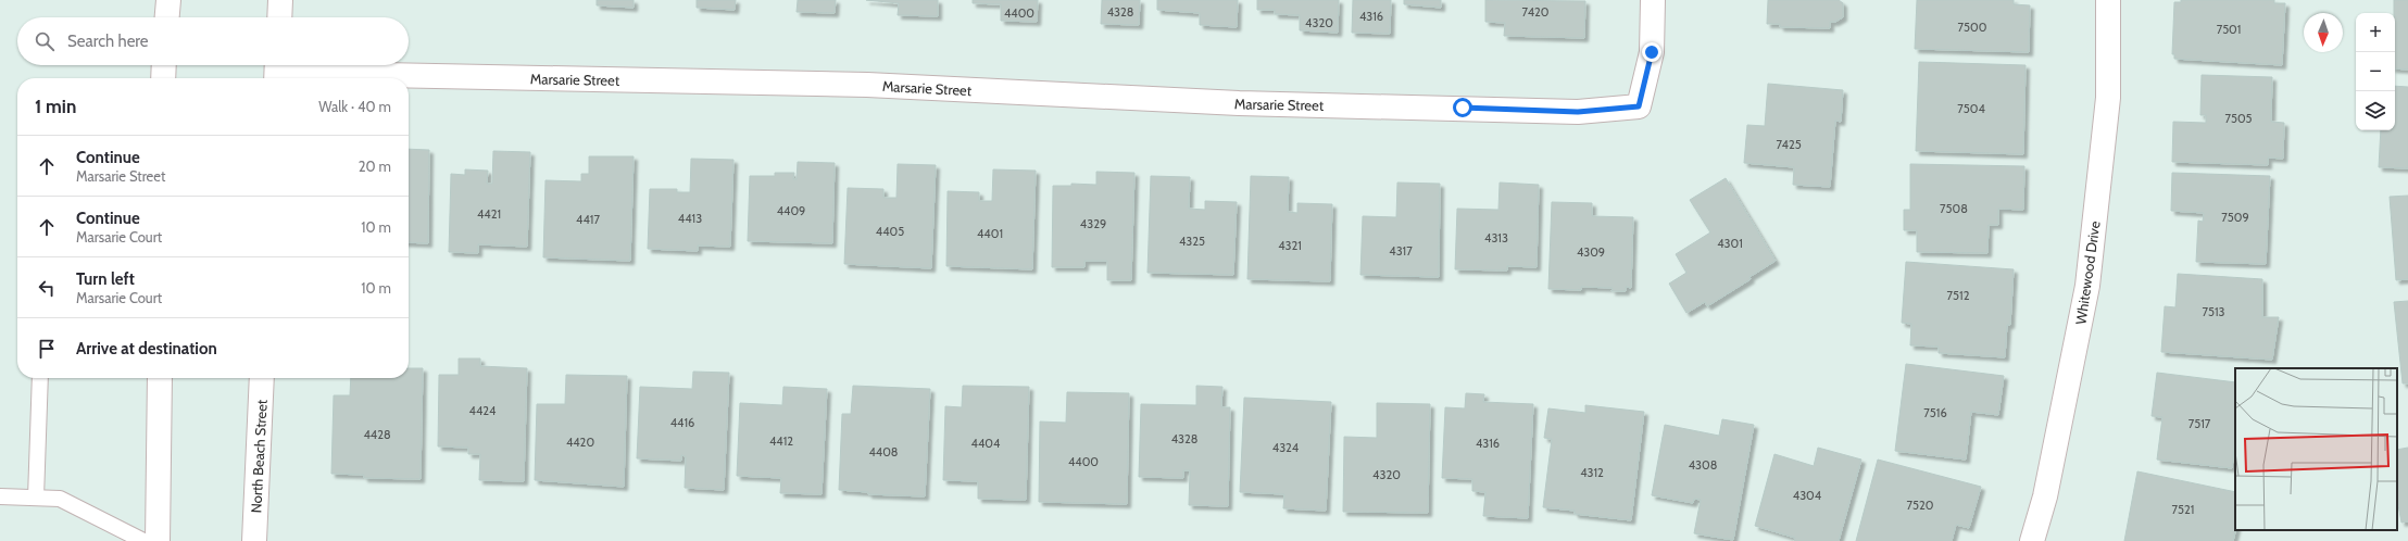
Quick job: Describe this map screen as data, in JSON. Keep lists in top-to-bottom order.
{
  "streets": {
    "street": ["Marsarie Street", "Whitewood Drive", "North Beach Street"]
  },
  "house_numbers": [
    "4328",
    "7420",
    "4400",
    "4316",
    "4320",
    "7500",
    "7501",
    "7504",
    "7505",
    "7425",
    "7508",
    "4409",
    "4421",
    "7509",
    "4413",
    "4417",
    "4329",
    "4405",
    "4401",
    "4313",
    "4325",
    "4301",
    "4321",
    "4317",
    "4309",
    "7512",
    "7513",
    "4424",
    "7516",
    "4416",
    "7517",
    "4428",
    "4328",
    "4412",
    "4420",
    "4404",
    "4316",
    "4324",
    "4408",
    "4400",
    "4308",
    "4312",
    "4320",
    "4304",
    "7520",
    "7521"
  ],
  "north": "bottom",
  "page": {
    "map_buttons": ["+", "−"],
    "search": "Search here",
    "heading": ["1 min", "Walk · 40 m"],
    "list": [
      ["Continue", "Marsarie Street", "20 m"],
      ["Continue", "Marsarie Court", "10 m"],
      ["Turn left", "Marsarie Court", "10 m"],
      "Arrive at destination"
    ]
  }
}
